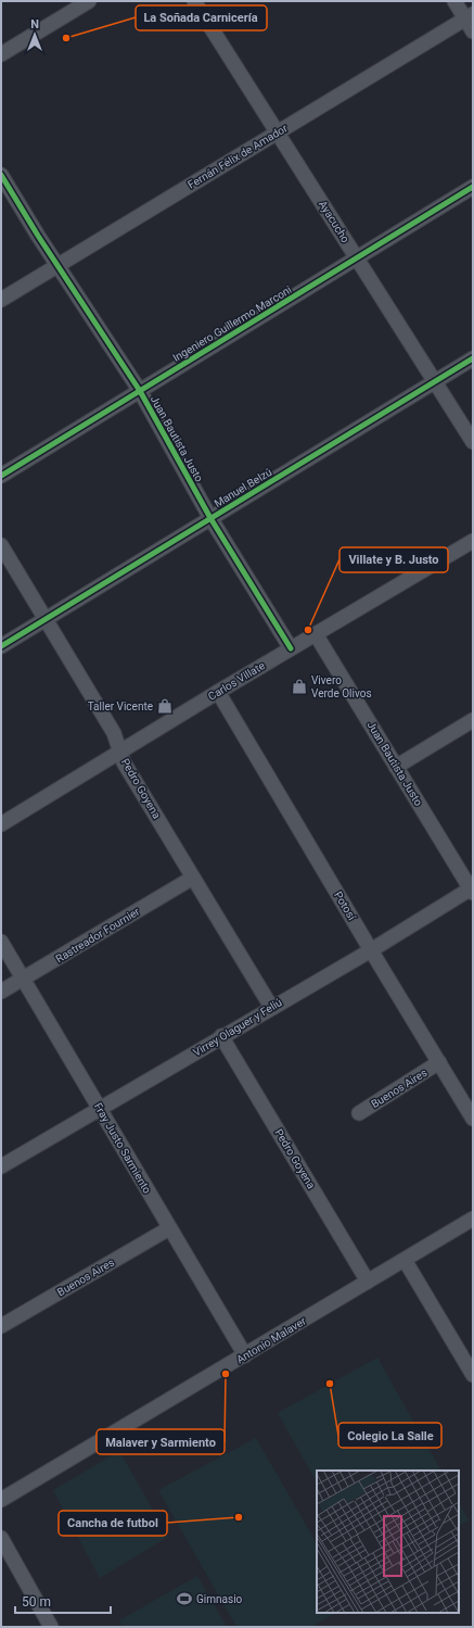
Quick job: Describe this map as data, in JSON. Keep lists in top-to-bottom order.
{
  "streets": {
    "street": [
      "Fernán Félix de Amador",
      "Ayacucho",
      "Ingeniero Guillermo Marconi",
      "Juan Bautista Justo",
      "Manuel Belzú",
      "Carlos Villate",
      "Pedro Goyena",
      "Potosí",
      "Rastreador Fournier",
      "Virrey Olaguer y Feliú",
      "Buenos Aires",
      "Fray Justo Sarmiento",
      "Antonio Malaver"
    ]
  },
  "crossings": [
    ["Fernán Félix de Amador", "Ayacucho"],
    ["Fernán Félix de Amador", "Juan Bautista Justo"],
    ["Ayacucho", "Ingeniero Guillermo Marconi"],
    ["Ayacucho", "Manuel Belzú"],
    ["Ingeniero Guillermo Marconi", "Juan Bautista Justo"],
    ["Juan Bautista Justo", "Manuel Belzú"],
    ["Juan Bautista Justo", "Carlos Villate"],
    ["Juan Bautista Justo", "Virrey Olaguer y Feliú"],
    ["Manuel Belzú", "Pedro Goyena"],
    ["Carlos Villate", "Pedro Goyena"],
    ["Carlos Villate", "Potosí"],
    ["Pedro Goyena", "Rastreador Fournier"],
    ["Pedro Goyena", "Virrey Olaguer y Feliú"],
    ["Pedro Goyena", "Antonio Malaver"],
    ["Potosí", "Virrey Olaguer y Feliú"],
    ["Potosí", "Buenos Aires"],
    ["Rastreador Fournier", "Fray Justo Sarmiento"],
    ["Virrey Olaguer y Feliú", "Fray Justo Sarmiento"],
    ["Buenos Aires", "Fray Justo Sarmiento"],
    ["Fray Justo Sarmiento", "Antonio Malaver"]
  ],
  "places": {
    "other": [
      "La Soñada Carnicería",
      "Villate y B. Justo",
      "Malaver y Sarmiento",
      "Colegio La Salle",
      "Cancha de futbol"
    ],
    "shop": ["Vivero Verde Olivos", "Taller Vicente"],
    "sports": ["Gimnasio"]
  },
  "scale_bar": "50 m",
  "north": "top"
}
